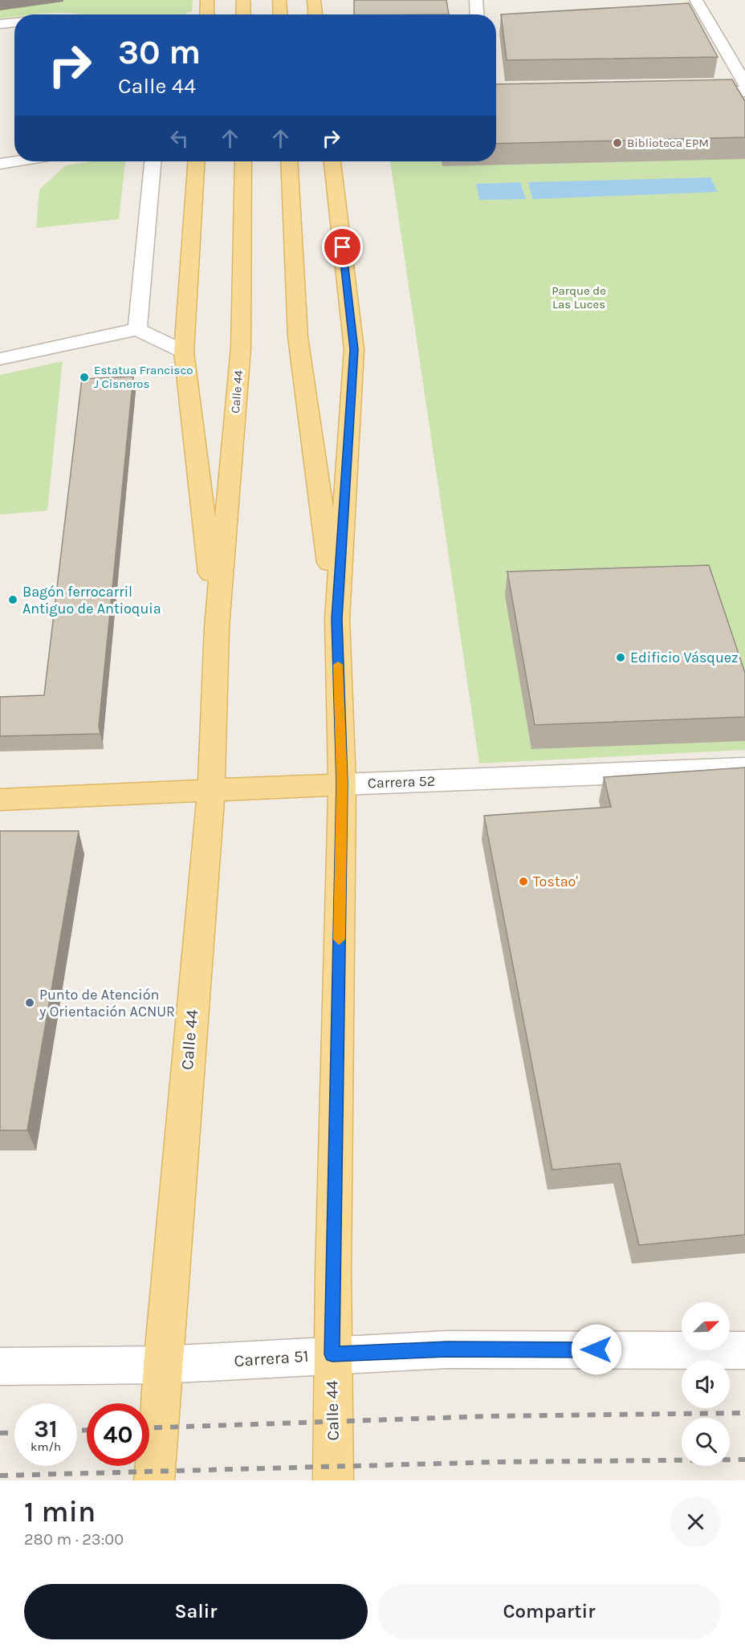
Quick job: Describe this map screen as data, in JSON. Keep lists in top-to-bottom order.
{
  "streets": {
    "main road": ["Calle 44", "Carrera 52"],
    "street": ["Carrera 51"]
  },
  "crossings": [
    ["Calle 44", "Carrera 52"],
    ["Calle 44", "Carrera 51"]
  ],
  "parks": ["Parque de Las Luces"],
  "places": [
    "Biblioteca EPM",
    "Estatua Francisco J Cisneros",
    "Bagón ferrocarril Antiguo de Antioquia",
    "Edificio Vásquez",
    "Tostao'",
    "Punto de Atención y Orientación ACNUR"
  ],
  "north": "top right",
  "page": {
    "turn": ["30 m", "Calle 44"],
    "speed": "31 km/h",
    "limit": "40",
    "heading": ["1 min", "280 m · 23:00"],
    "buttons": ["Salir", "Compartir"]
  }
}
